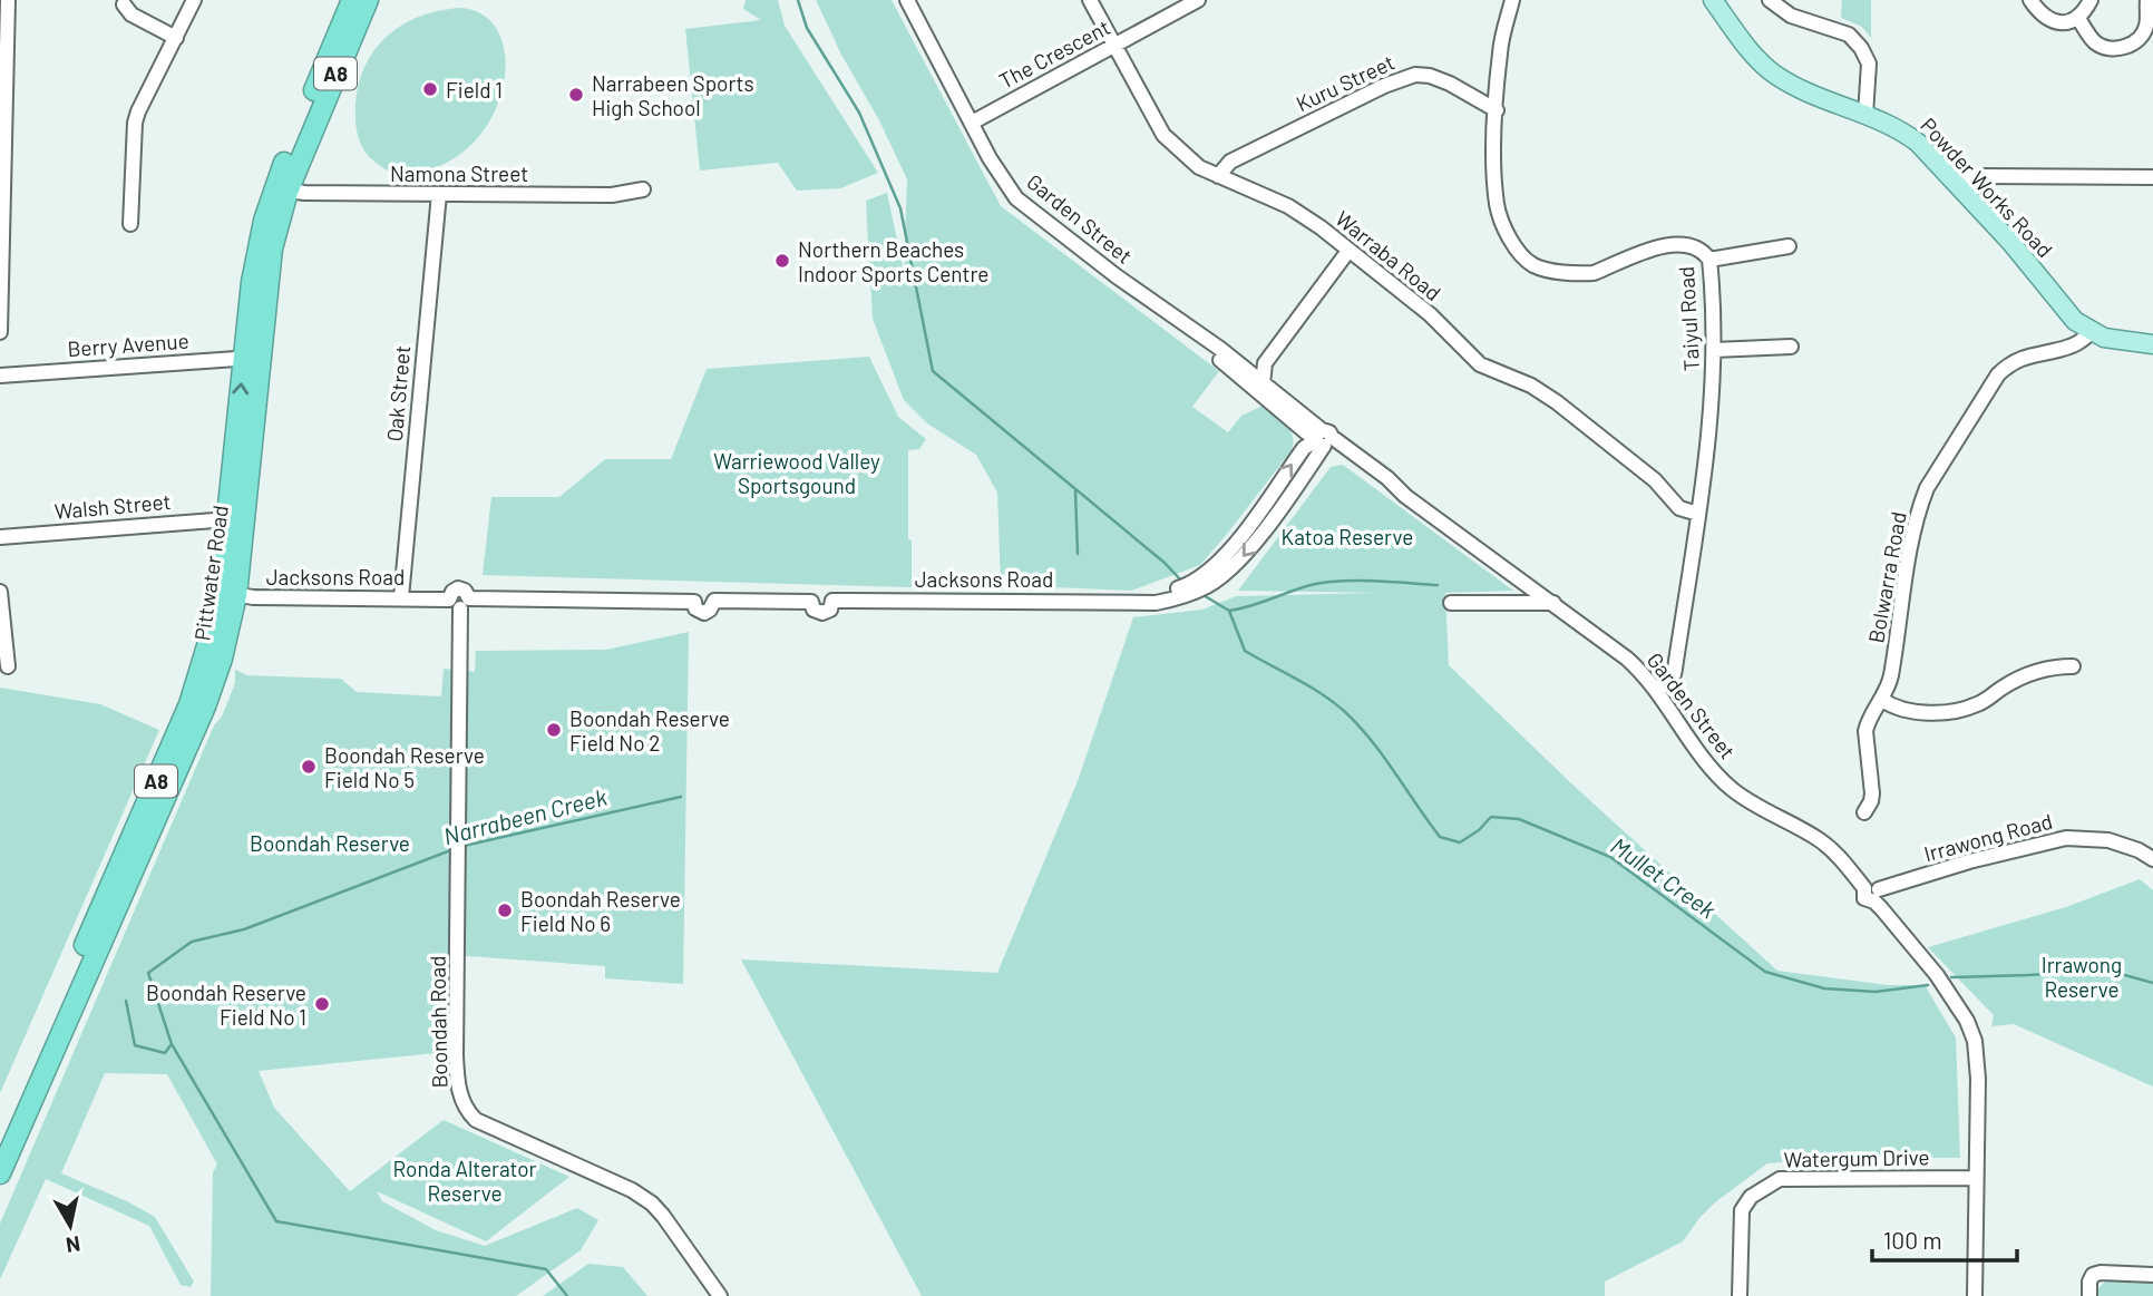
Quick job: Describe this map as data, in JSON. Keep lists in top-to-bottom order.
{
  "streets": {
    "highway": ["A8", "Pittwater Road"],
    "main road": ["Powder Works Road"],
    "street": [
      "The Crescent",
      "Kuru Street",
      "Namona Street",
      "Garden Street",
      "Warraba Road",
      "Taiyul Road",
      "Berry Avenue",
      "Oak Street",
      "Walsh Street",
      "Jacksons Road",
      "Bolwarra Road",
      "Irrawong Road",
      "Boondah Road",
      "Watergum Drive"
    ]
  },
  "crossings": [
    ["The Crescent", "Garden Street"],
    ["The Crescent", "Warraba Road"],
    ["Kuru Street", "Warraba Road"],
    ["Kuru Street", "Taiyul Road"],
    ["Namona Street", "Oak Street"],
    ["Namona Street", "Pittwater Road"],
    ["Powder Works Road", "Bolwarra Road"],
    ["Garden Street", "Taiyul Road"],
    ["Garden Street", "Jacksons Road"],
    ["Garden Street", "Irrawong Road"],
    ["Garden Street", "Watergum Drive"],
    ["Warraba Road", "Taiyul Road"],
    ["Berry Avenue", "Pittwater Road"],
    ["Oak Street", "Jacksons Road"],
    ["Walsh Street", "Pittwater Road"],
    ["Pittwater Road", "Jacksons Road"],
    ["Jacksons Road", "Boondah Road"]
  ],
  "water": ["Narrabeen Creek", "Mullet Creek"],
  "parks": [
    "Warriewood Valley Sportsgound",
    "Katoa Reserve",
    "Boondah Reserve",
    "Irrawong Reserve",
    "Ronda Alterator Reserve"
  ],
  "places": [
    "Field 1",
    "Narrabeen Sports High School",
    "Northern Beaches Indoor Sports Centre",
    "Boondah Reserve Field No 2",
    "Boondah Reserve Field No 5",
    "Boondah Reserve Field No 6",
    "Boondah Reserve Field No 1"
  ],
  "scale_bar": "100 m",
  "north": "bottom"
}
